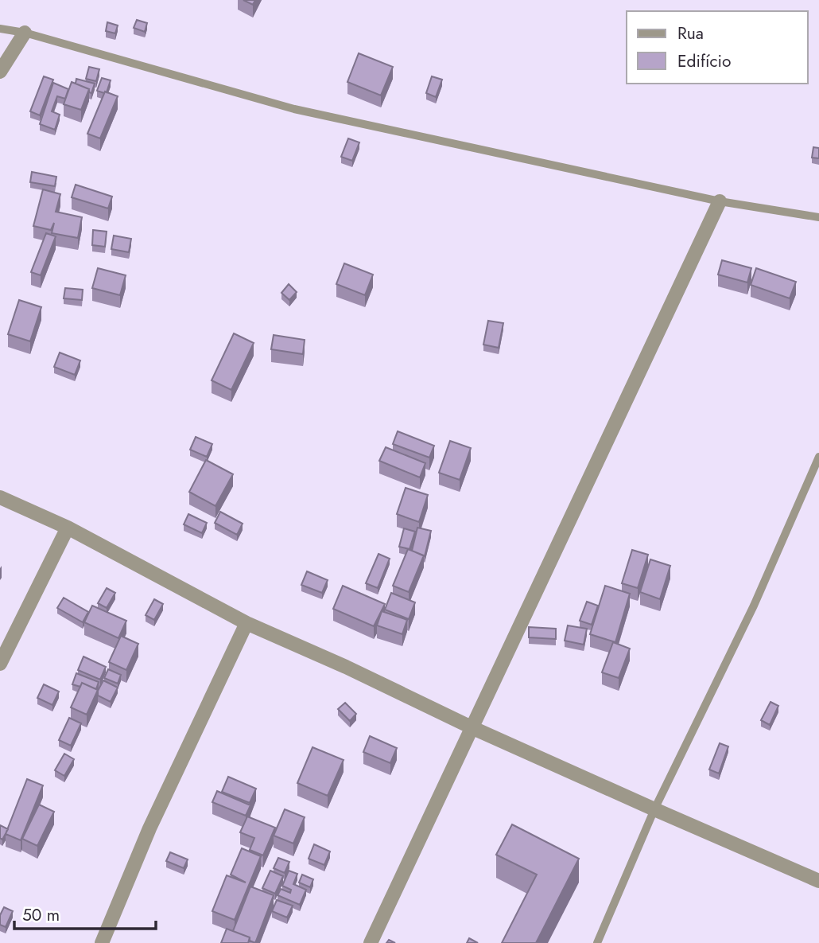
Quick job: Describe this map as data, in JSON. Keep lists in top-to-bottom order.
{
  "legend": ["Rua", "Edifício"],
  "scale_bar": "50 m"
}
